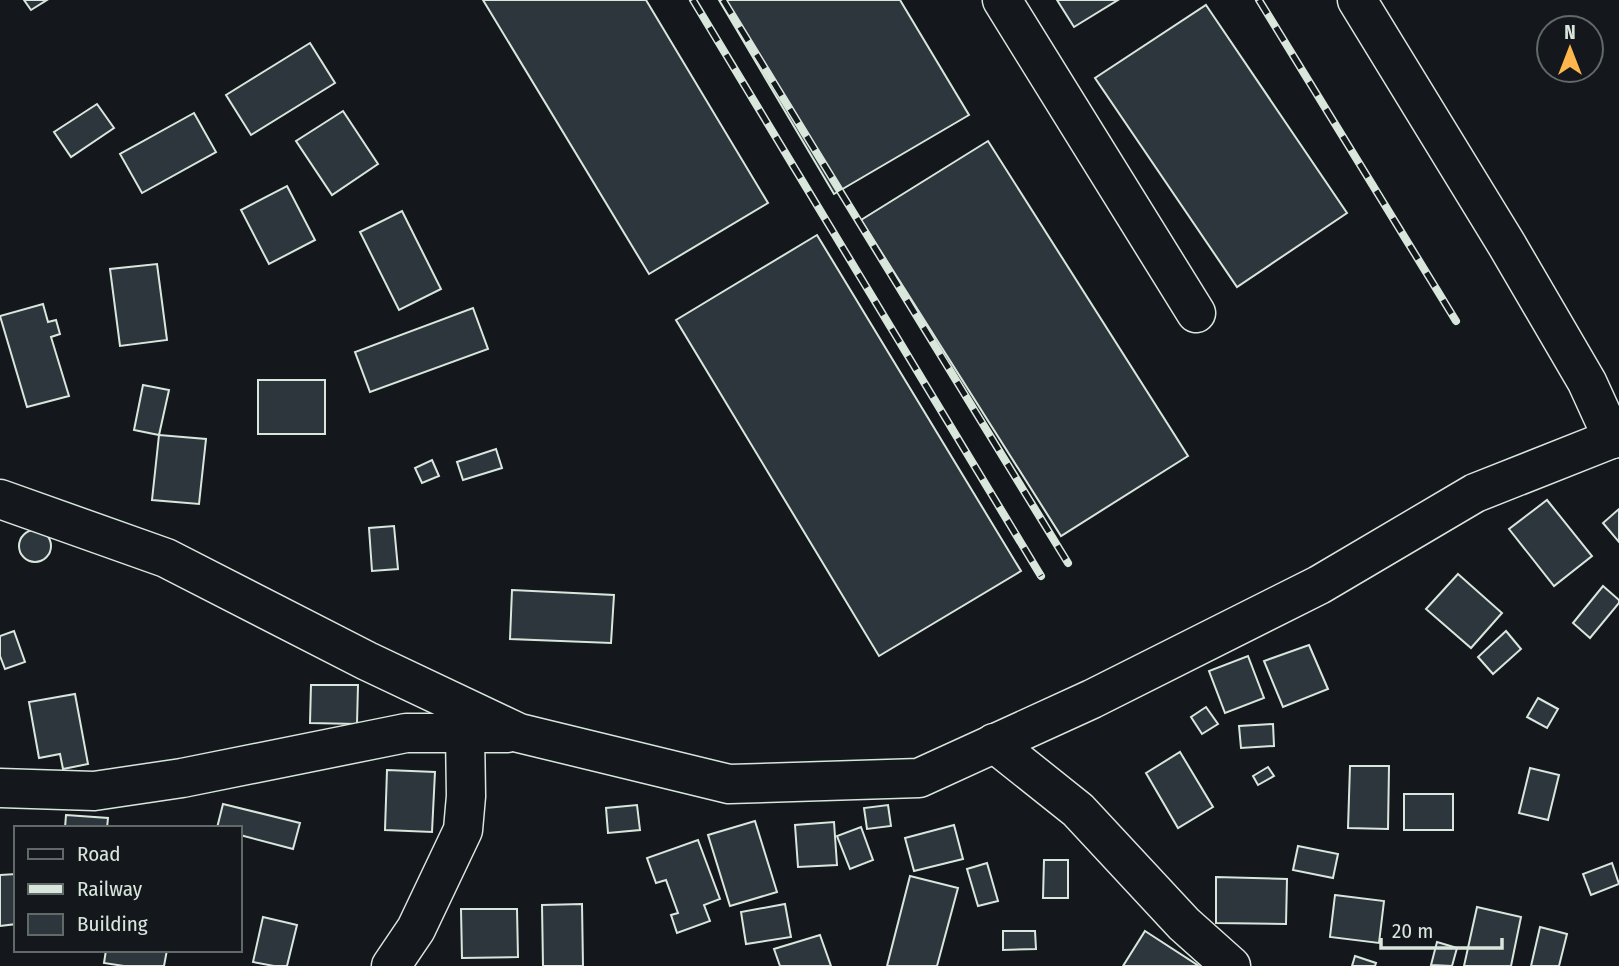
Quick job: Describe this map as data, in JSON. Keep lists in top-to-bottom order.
{
  "legend": ["Road", "Railway", "Building"],
  "scale_bar": "20 m",
  "north": "top"
}
